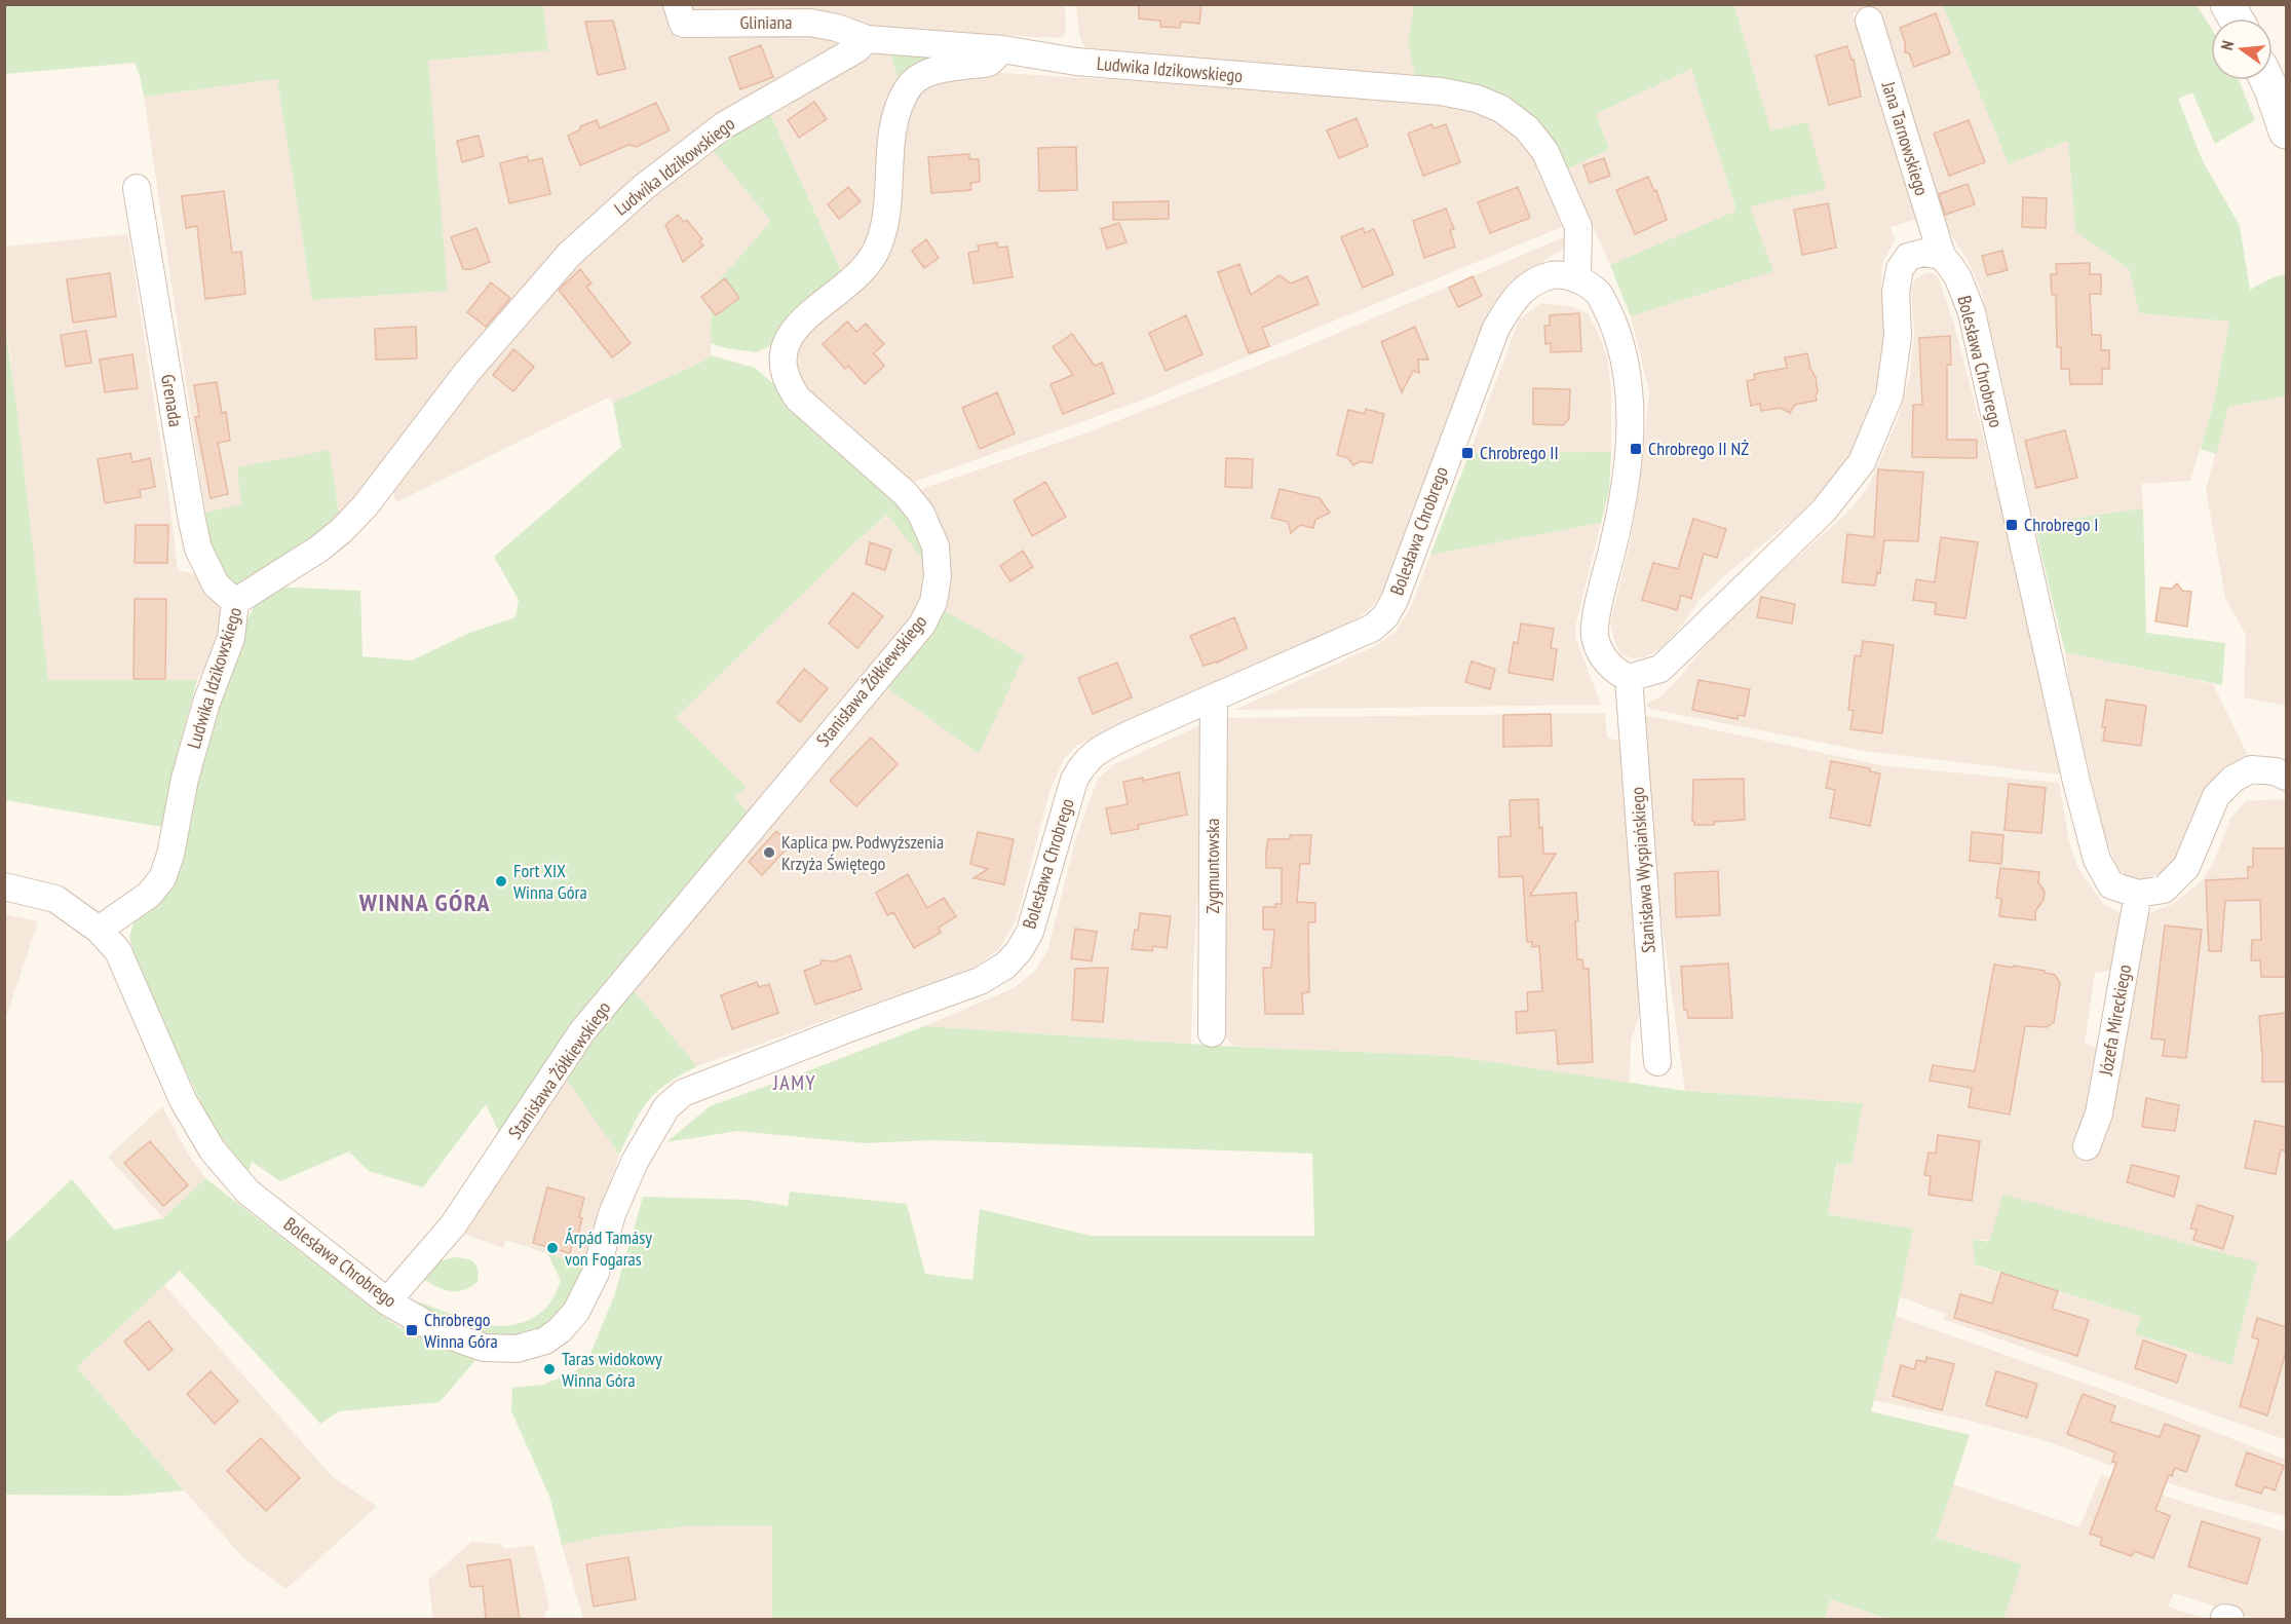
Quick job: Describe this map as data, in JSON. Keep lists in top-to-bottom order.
{
  "streets": {
    "street": [
      "Gliniana",
      "Ludwika Idzikowskiego",
      "Jana Tarnowskiego",
      "Bolesława Chrobrego",
      "Grenada",
      "Stanisława Żółkiewskiego",
      "Zygmuntowska",
      "Stanisława Wyspiańskiego",
      "Józefa Mireckiego"
    ]
  },
  "crossings": [
    ["Gliniana", "Ludwika Idzikowskiego"],
    ["Ludwika Idzikowskiego", "Bolesława Chrobrego"],
    ["Ludwika Idzikowskiego", "Grenada"],
    ["Ludwika Idzikowskiego", "Stanisława Żółkiewskiego"],
    ["Jana Tarnowskiego", "Bolesława Chrobrego"],
    ["Bolesława Chrobrego", "Stanisława Żółkiewskiego"],
    ["Bolesława Chrobrego", "Zygmuntowska"],
    ["Bolesława Chrobrego", "Józefa Mireckiego"]
  ],
  "districts": ["WINNA GÓRA", "JAMY"],
  "places": {
    "transit": [
      "Chrobrego II NŻ",
      "Chrobrego II",
      "Chrobrego I",
      "Chrobrego Winna Góra"
    ],
    "other": [
      "Kaplica pw. Podwyższenia Krzyża Świętego",
      "Fort XIX Winna Góra",
      "Árpád Tamásy von Fogaras",
      "Taras widokowy Winna Góra"
    ]
  },
  "north": "left"
}
